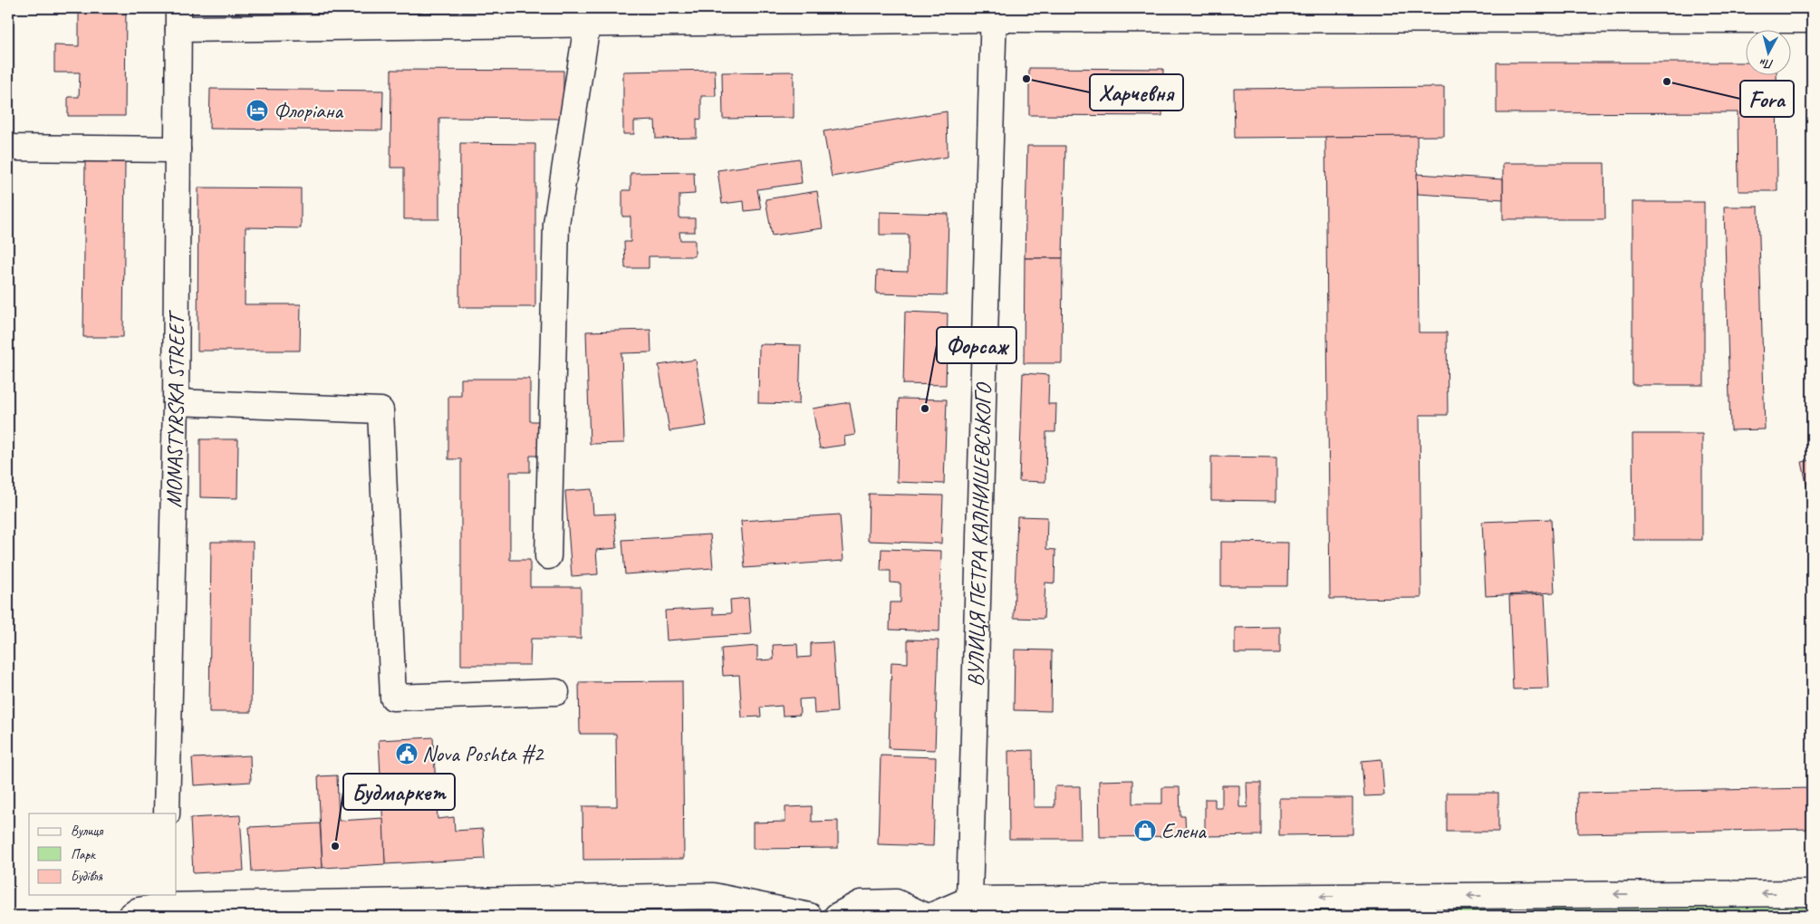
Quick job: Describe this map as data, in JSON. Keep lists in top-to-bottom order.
{
  "streets": {
    "street": ["MONASTYRSKA STREET", "ВУЛИЦЯ ПЕТРА КАЛНИШЕВСЬКОГО"]
  },
  "places": {
    "other": [
      "Харчевня",
      "Fora",
      "Форсаж",
      "Будмаркет"
    ],
    "hotel": ["Флоріана"],
    "public building": ["Nova Poshta #2"],
    "shop": ["Елена"]
  },
  "legend": ["Вулиця", "Парк", "Будівля"],
  "north": "bottom"
}
